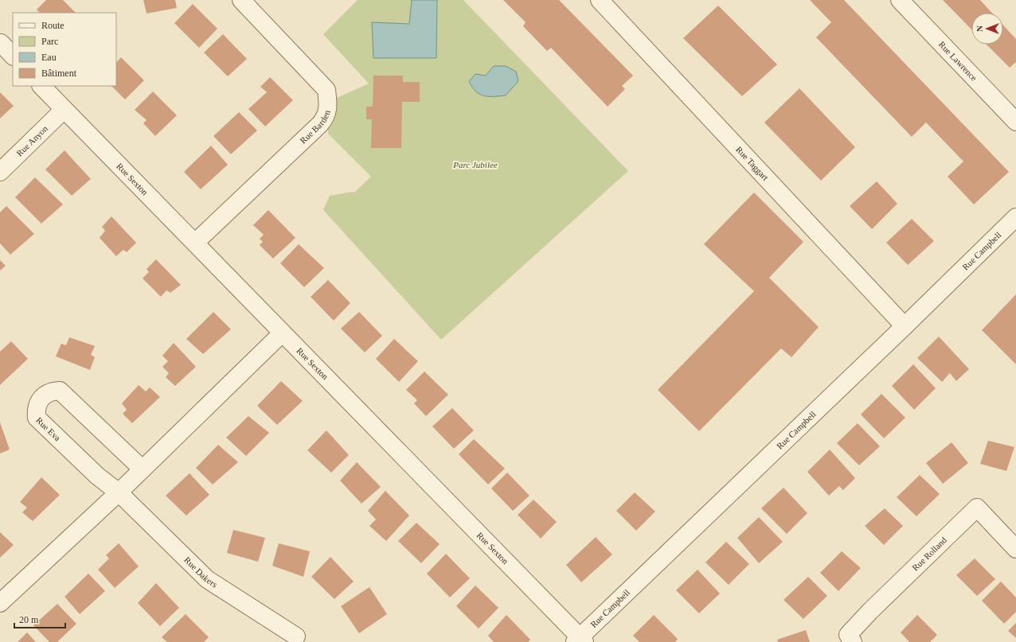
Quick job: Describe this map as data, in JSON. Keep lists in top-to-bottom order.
{
  "streets": {
    "street": [
      "Rue Lawrence",
      "Rue Barden",
      "Rue Anyon",
      "Rue Taggart",
      "Rue Sexton",
      "Rue Campbell",
      "Rue Eva",
      "Rue Rolland",
      "Rue Dakers"
    ]
  },
  "crossings": [
    ["Rue Barden", "Rue Sexton"],
    ["Rue Anyon", "Rue Sexton"],
    ["Rue Taggart", "Rue Campbell"],
    ["Rue Sexton", "Rue Campbell"],
    ["Rue Eva", "Rue Dakers"]
  ],
  "parks": ["Parc Jubilee"],
  "legend": [
    "Route",
    "Parc",
    "Eau",
    "Bâtiment"
  ],
  "scale_bar": "20 m",
  "north": "left"
}
